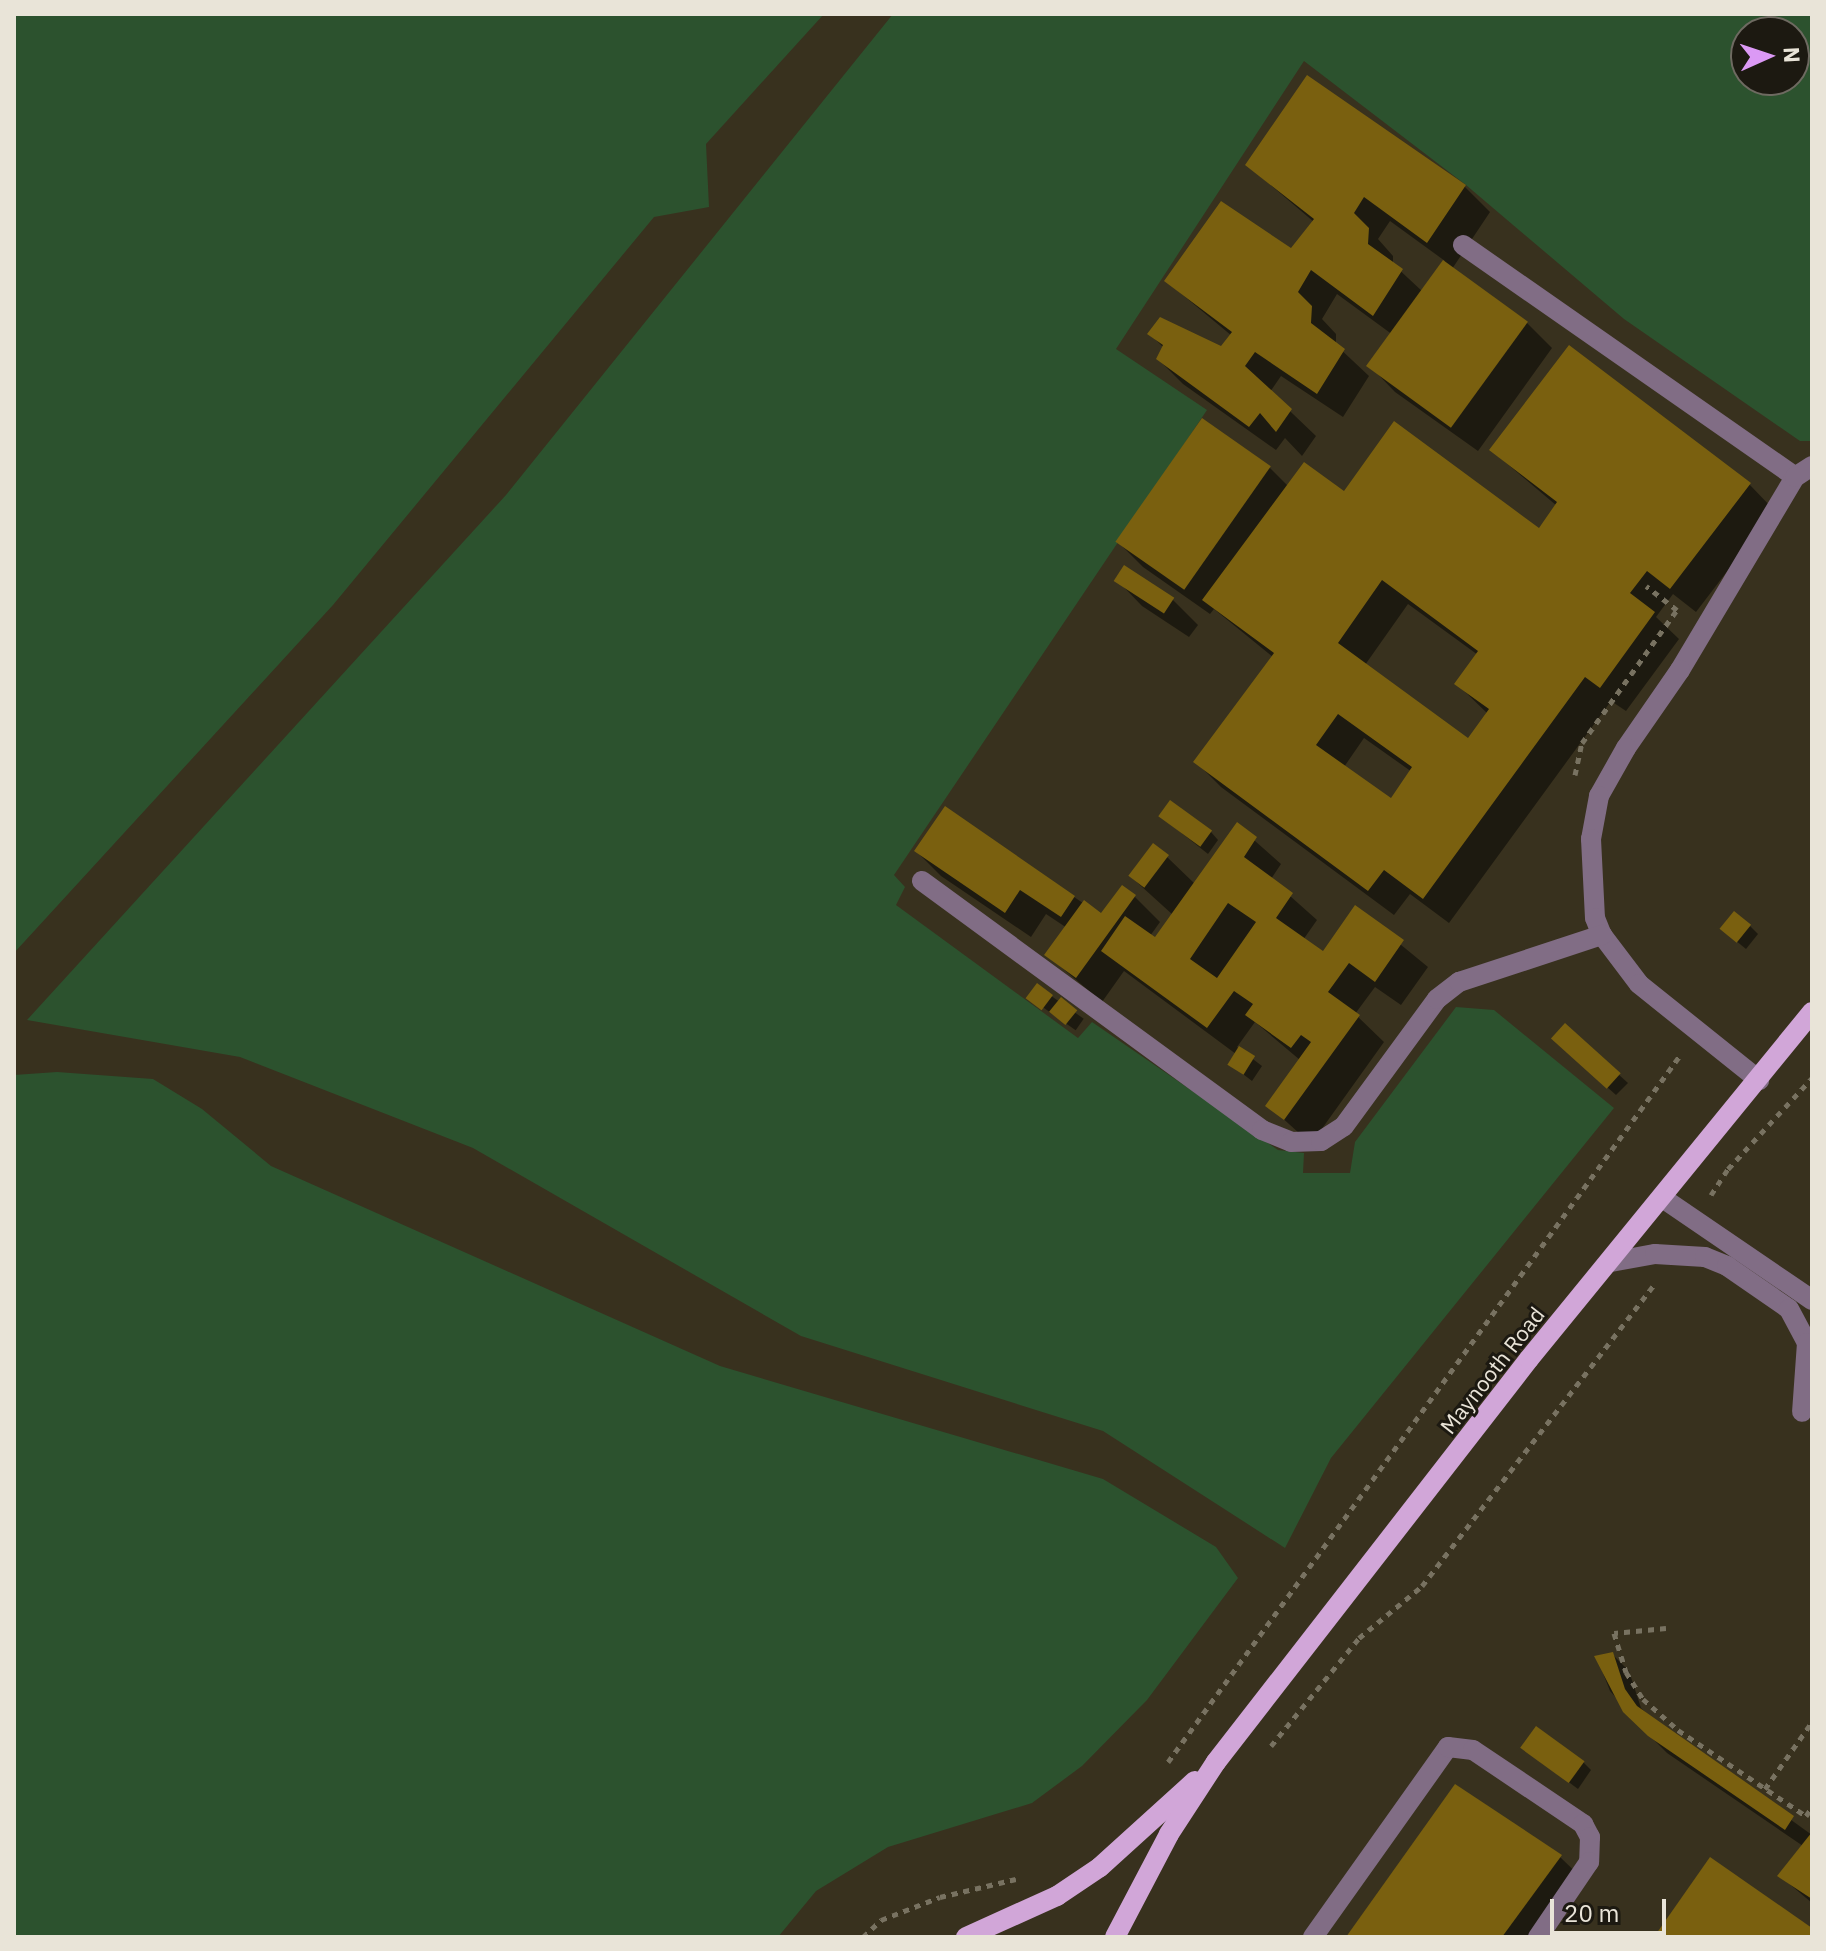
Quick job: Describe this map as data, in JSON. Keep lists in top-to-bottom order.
{
  "streets": {
    "main road": ["Maynooth Road"]
  },
  "scale_bar": "20 m",
  "north": "right"
}
